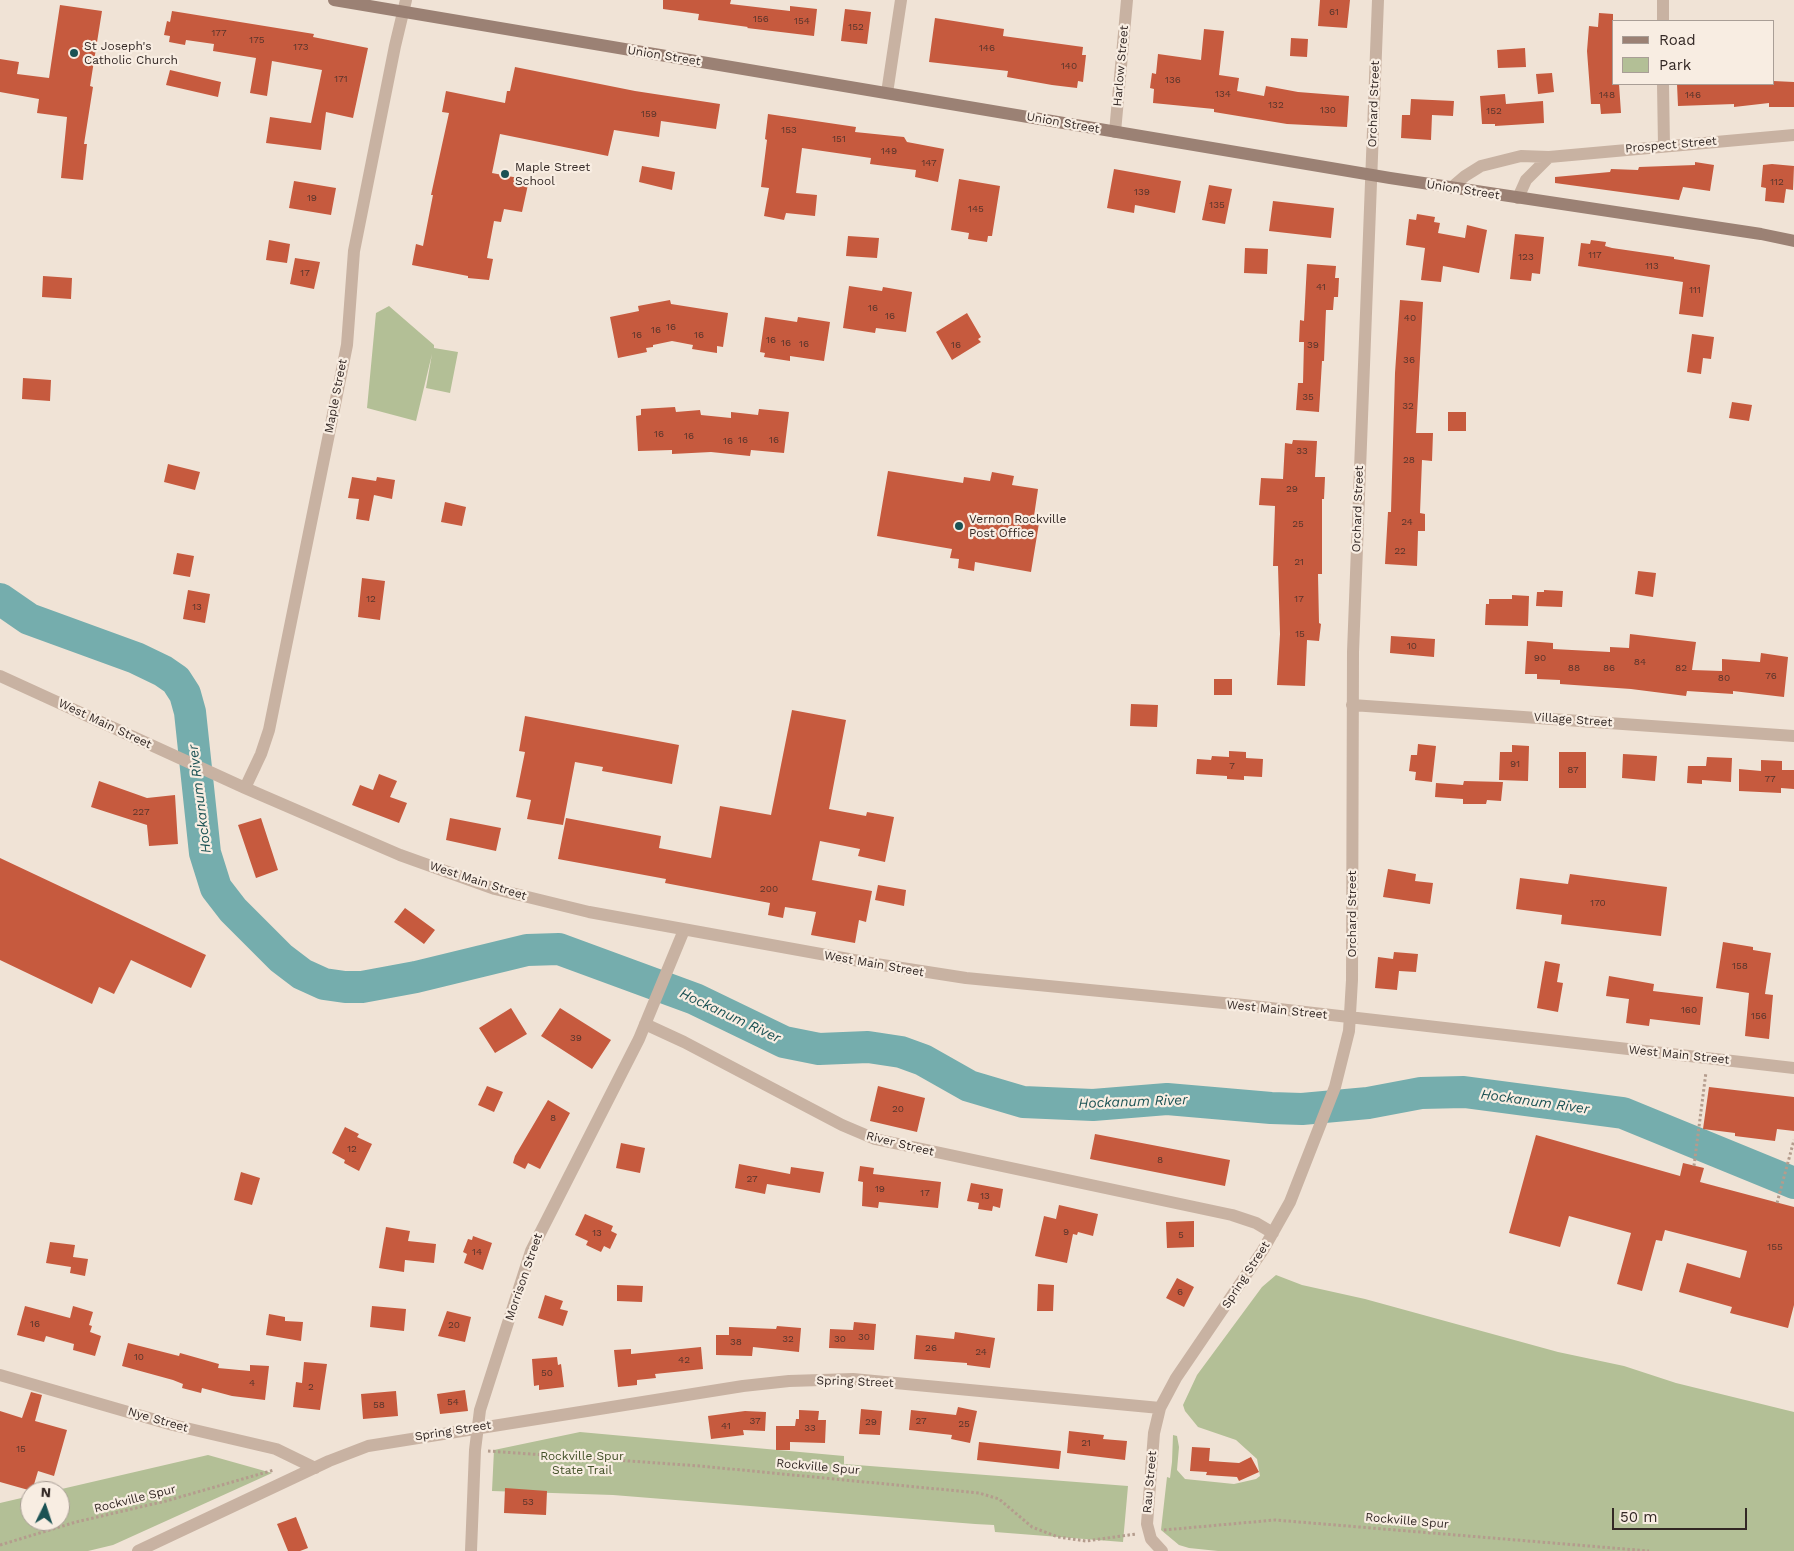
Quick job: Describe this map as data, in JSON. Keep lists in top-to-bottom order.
{
  "streets": {
    "main road": ["Union Street"],
    "street": [
      "Harlow Street",
      "Orchard Street",
      "Prospect Street",
      "Maple Street",
      "Village Street",
      "West Main Street",
      "River Street",
      "Spring Street",
      "Morrison Street",
      "Nye Street",
      "Rau Street"
    ],
    "path": ["Rockville Spur"]
  },
  "crossings": [
    ["Union Street", "Harlow Street"],
    ["Union Street", "Orchard Street"],
    ["Union Street", "Prospect Street"],
    ["Union Street", "Maple Street"],
    ["Orchard Street", "Village Street"],
    ["Orchard Street", "West Main Street"],
    ["Orchard Street", "Spring Street"],
    ["Maple Street", "West Main Street"],
    ["West Main Street", "Spring Street"],
    ["River Street", "Spring Street"],
    ["River Street", "Morrison Street"],
    ["Spring Street", "Morrison Street"],
    ["Spring Street", "Nye Street"],
    ["Spring Street", "Rau Street"]
  ],
  "water": ["Hockanum River"],
  "parks": ["Rockville Spur State Trail"],
  "places": ["St Joseph's Catholic Church", "Maple Street School", "Vernon Rockville Post Office"],
  "house_numbers": [
    "61",
    "156",
    "154",
    "152",
    "177",
    "175",
    "173",
    "146",
    "140",
    "171",
    "136",
    "134",
    "148",
    "146",
    "132",
    "130",
    "152",
    "159",
    "153",
    "151",
    "149",
    "147",
    "112",
    "139",
    "19",
    "135",
    "145",
    "117",
    "123",
    "113",
    "17",
    "41",
    "111",
    "16",
    "16",
    "40",
    "16",
    "16",
    "16",
    "16",
    "16",
    "16",
    "16",
    "16",
    "39",
    "36",
    "35",
    "32",
    "16",
    "16",
    "16",
    "16",
    "16",
    "33",
    "28",
    "29",
    "24",
    "25",
    "22",
    "21",
    "12",
    "17",
    "13",
    "15",
    "10",
    "90",
    "84",
    "88",
    "86",
    "82",
    "76",
    "80",
    "91",
    "7",
    "87",
    "77",
    "227",
    "200",
    "170",
    "158",
    "160",
    "156",
    "39",
    "20",
    "8",
    "12",
    "8",
    "27",
    "19",
    "17",
    "13",
    "9",
    "13",
    "5",
    "155",
    "14",
    "6",
    "16",
    "20",
    "30",
    "32",
    "30",
    "38",
    "26",
    "24",
    "10",
    "42",
    "50",
    "4",
    "2",
    "54",
    "58",
    "37",
    "27",
    "29",
    "25",
    "41",
    "33",
    "21",
    "15",
    "53"
  ],
  "legend": ["Road", "Park"],
  "scale_bar": "50 m",
  "north": "top"
}
